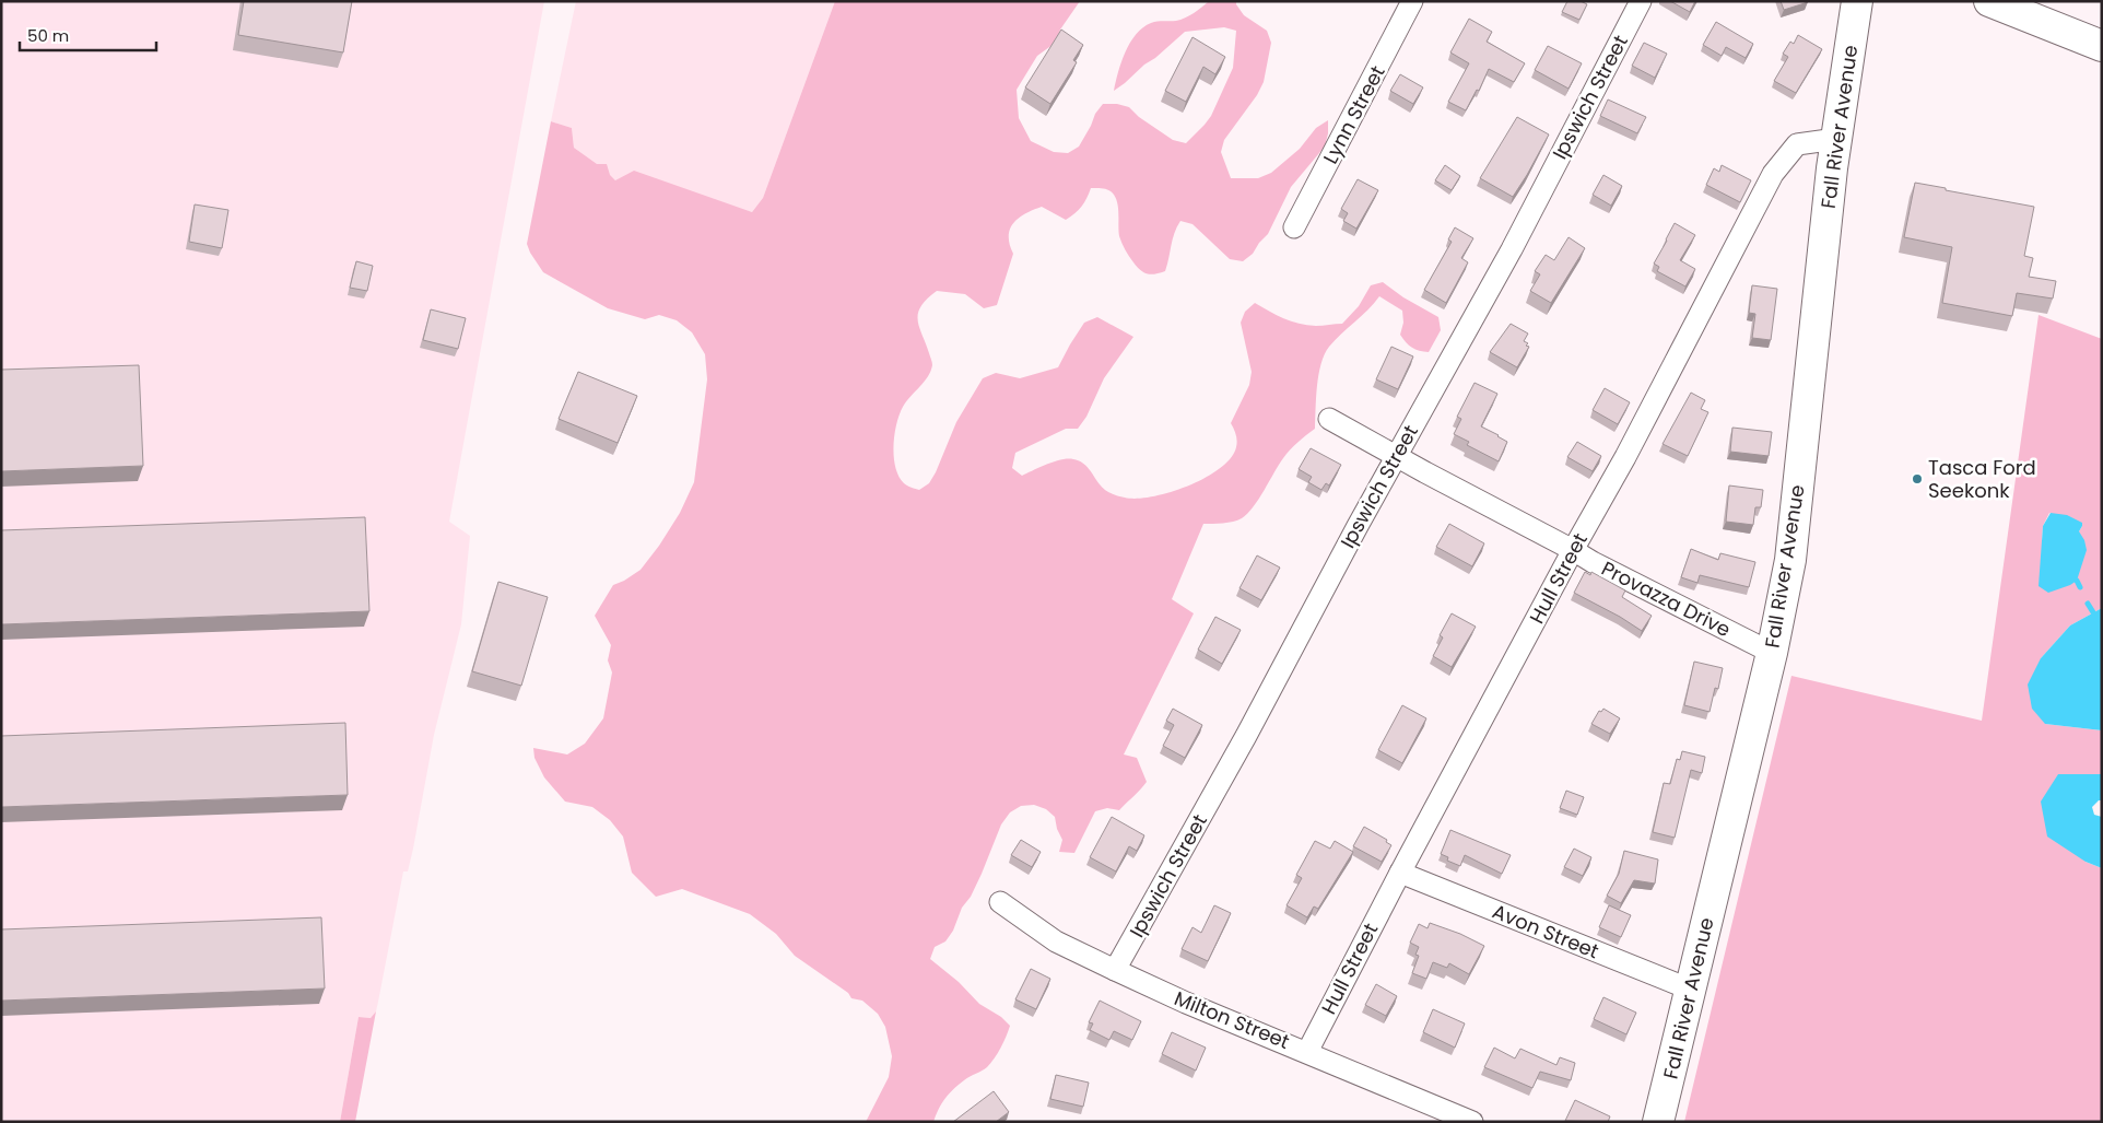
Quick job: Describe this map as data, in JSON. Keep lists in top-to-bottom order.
{
  "streets": {
    "main road": ["Fall River Avenue"],
    "street": [
      "Ipswich Street",
      "Lynn Street",
      "Hull Street",
      "Provazza Drive",
      "Avon Street",
      "Milton Street"
    ]
  },
  "crossings": [
    ["Ipswich Street", "Provazza Drive"],
    ["Ipswich Street", "Milton Street"],
    ["Fall River Avenue", "Hull Street"],
    ["Fall River Avenue", "Provazza Drive"],
    ["Fall River Avenue", "Avon Street"],
    ["Hull Street", "Provazza Drive"],
    ["Hull Street", "Avon Street"],
    ["Hull Street", "Milton Street"]
  ],
  "places": ["Tasca Ford Seekonk"],
  "scale_bar": "50 m"
}
